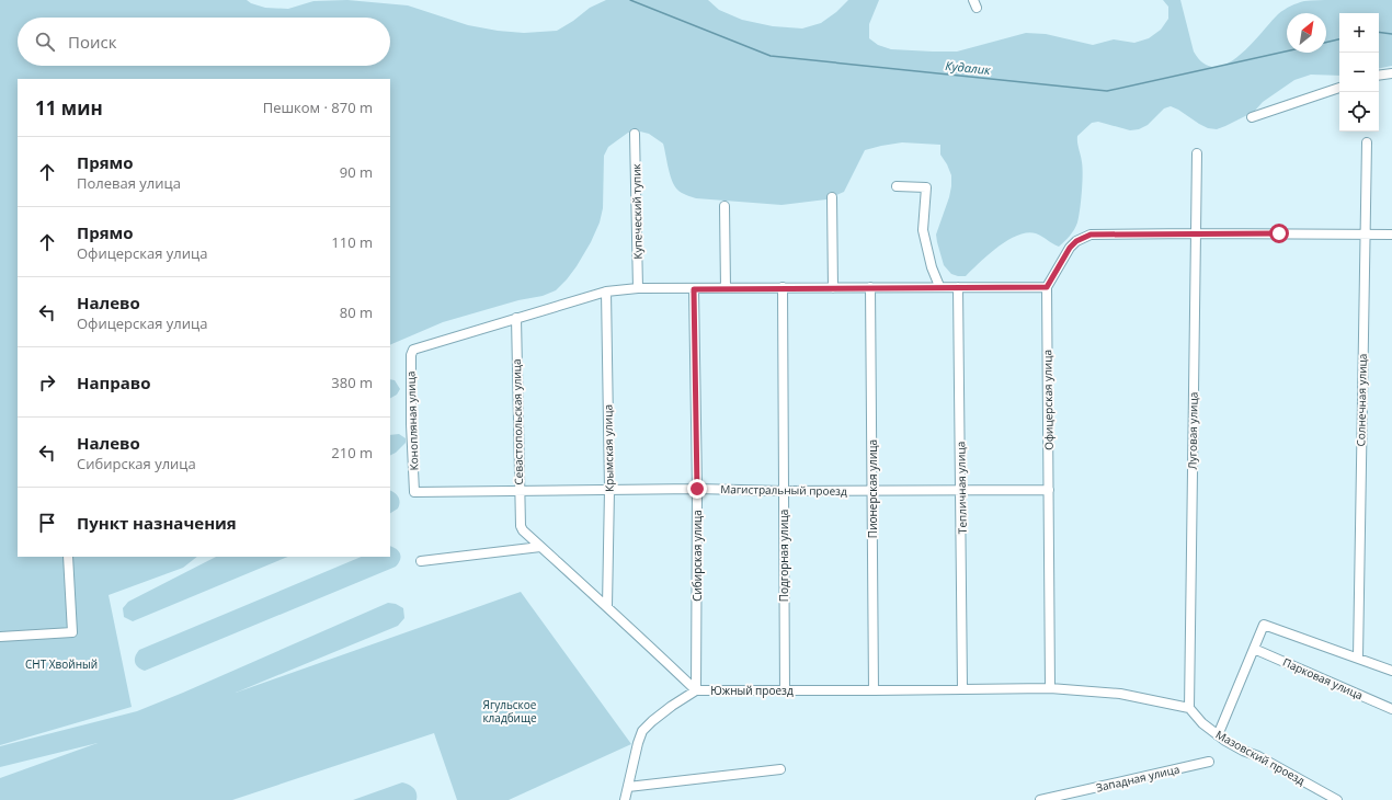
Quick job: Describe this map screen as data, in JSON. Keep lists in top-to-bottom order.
{
  "streets": {
    "street": [
      "Купеческий тупик",
      "Офицерская улица",
      "Солнечная улица",
      "Конопляная улица",
      "Севастопольская улица",
      "Луговая улица",
      "Крымская улица",
      "Тепличная улица",
      "Пионерская улица",
      "Магистральный проезд",
      "Сибирская улица",
      "Подгорная улица",
      "Парковая улица",
      "Южный проезд",
      "Мазовский проезд",
      "Западная улица"
    ]
  },
  "crossings": [
    ["Офицерская улица", "Магистральный проезд"],
    ["Офицерская улица", "Южный проезд"],
    ["Конопляная улица", "Севастопольская улица"],
    ["Конопляная улица", "Магистральный проезд"],
    ["Севастопольская улица", "Магистральный проезд"],
    ["Севастопольская улица", "Южный проезд"],
    ["Луговая улица", "Южный проезд"],
    ["Луговая улица", "Мазовский проезд"],
    ["Крымская улица", "Магистральный проезд"],
    ["Крымская улица", "Южный проезд"],
    ["Тепличная улица", "Магистральный проезд"],
    ["Тепличная улица", "Южный проезд"],
    ["Пионерская улица", "Магистральный проезд"],
    ["Пионерская улица", "Южный проезд"],
    ["Магистральный проезд", "Сибирская улица"],
    ["Магистральный проезд", "Подгорная улица"],
    ["Сибирская улица", "Южный проезд"],
    ["Подгорная улица", "Южный проезд"],
    ["Южный проезд", "Мазовский проезд"]
  ],
  "water": ["Кудалик"],
  "parks": ["СНТ Хвойный", "Ягульское кладбище"],
  "north": "top right",
  "page": {
    "map_buttons": ["+", "−"],
    "search": "Поиск",
    "heading": ["11 мин", "Пешком · 870 m"],
    "list": [
      ["Прямо", "Полевая улица", "90 m"],
      ["Прямо", "Офицерская улица", "110 m"],
      ["Налево", "Офицерская улица", "80 m"],
      ["Направо", "380 m"],
      ["Налево", "Сибирская улица", "210 m"],
      "Пункт назначения"
    ]
  }
}
